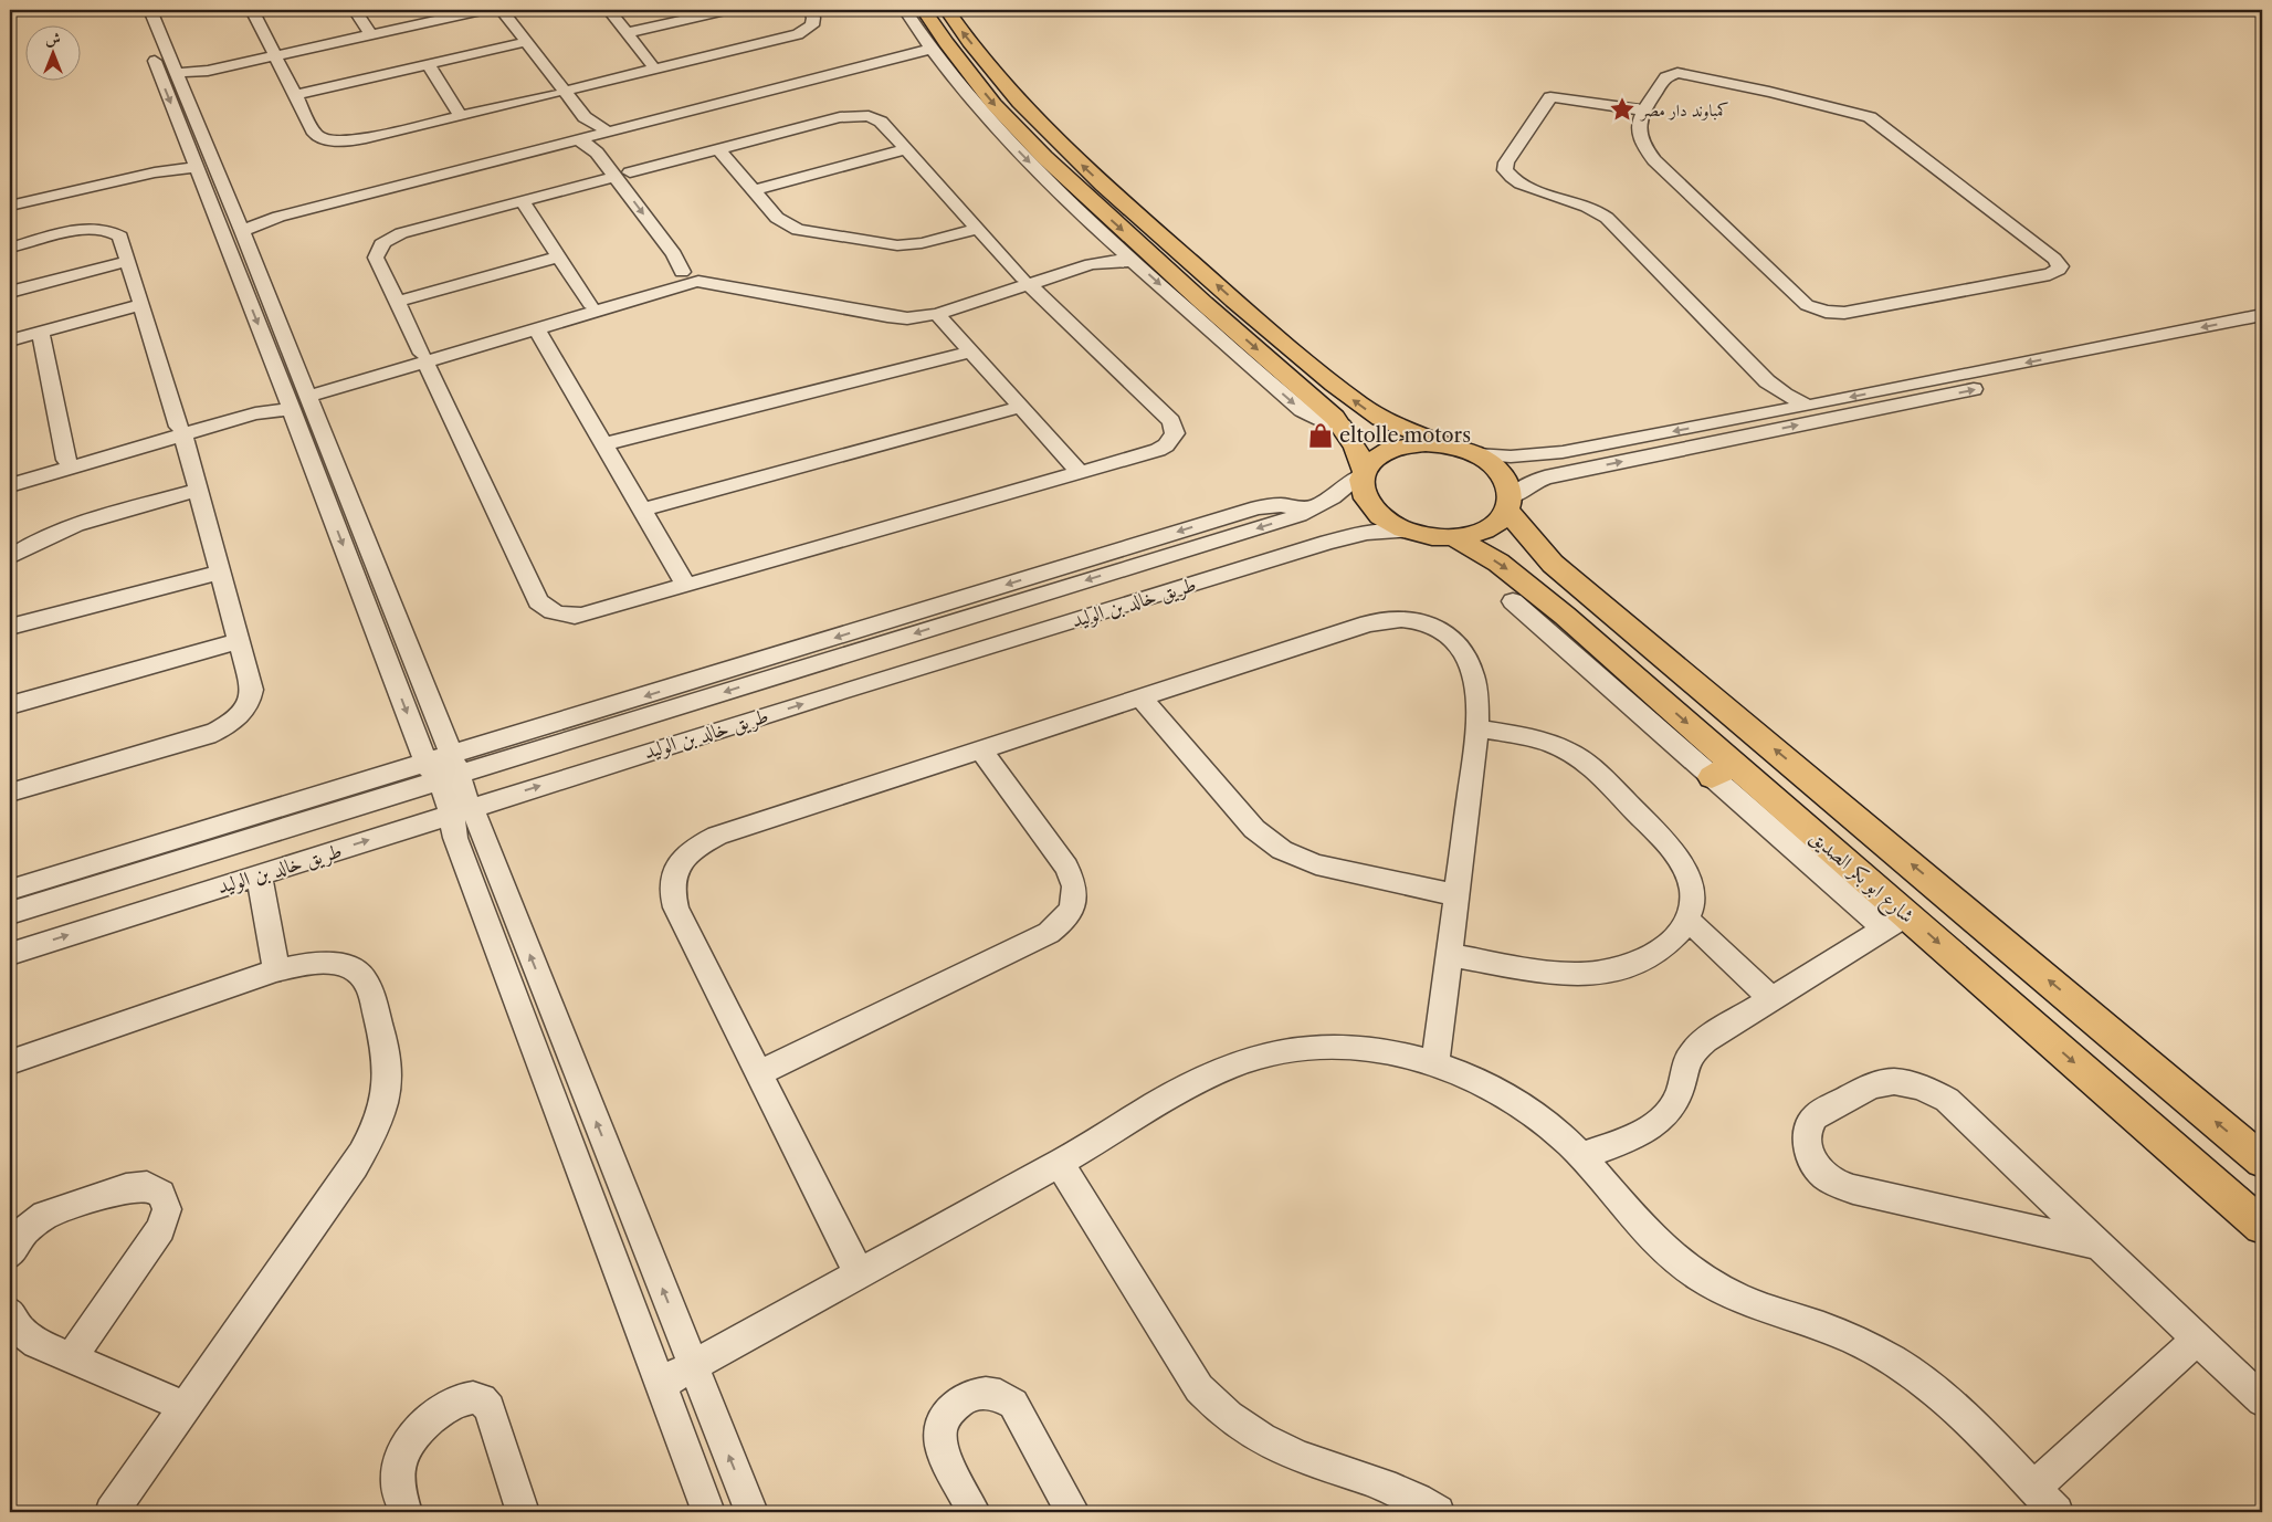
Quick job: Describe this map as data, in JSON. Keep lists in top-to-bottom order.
{
  "streets": {
    "main road": ["شارع ابو بكر الصديق"],
    "street": ["طريق خالد بن الوليد"]
  },
  "crossings": [
    ["طريق خالد بن الوليد", "شارع ابو بكر الصديق"]
  ],
  "places": {
    "place": ["كمباوند دار مصر"],
    "shop": ["eltolle motors"]
  },
  "north": "top"
}
